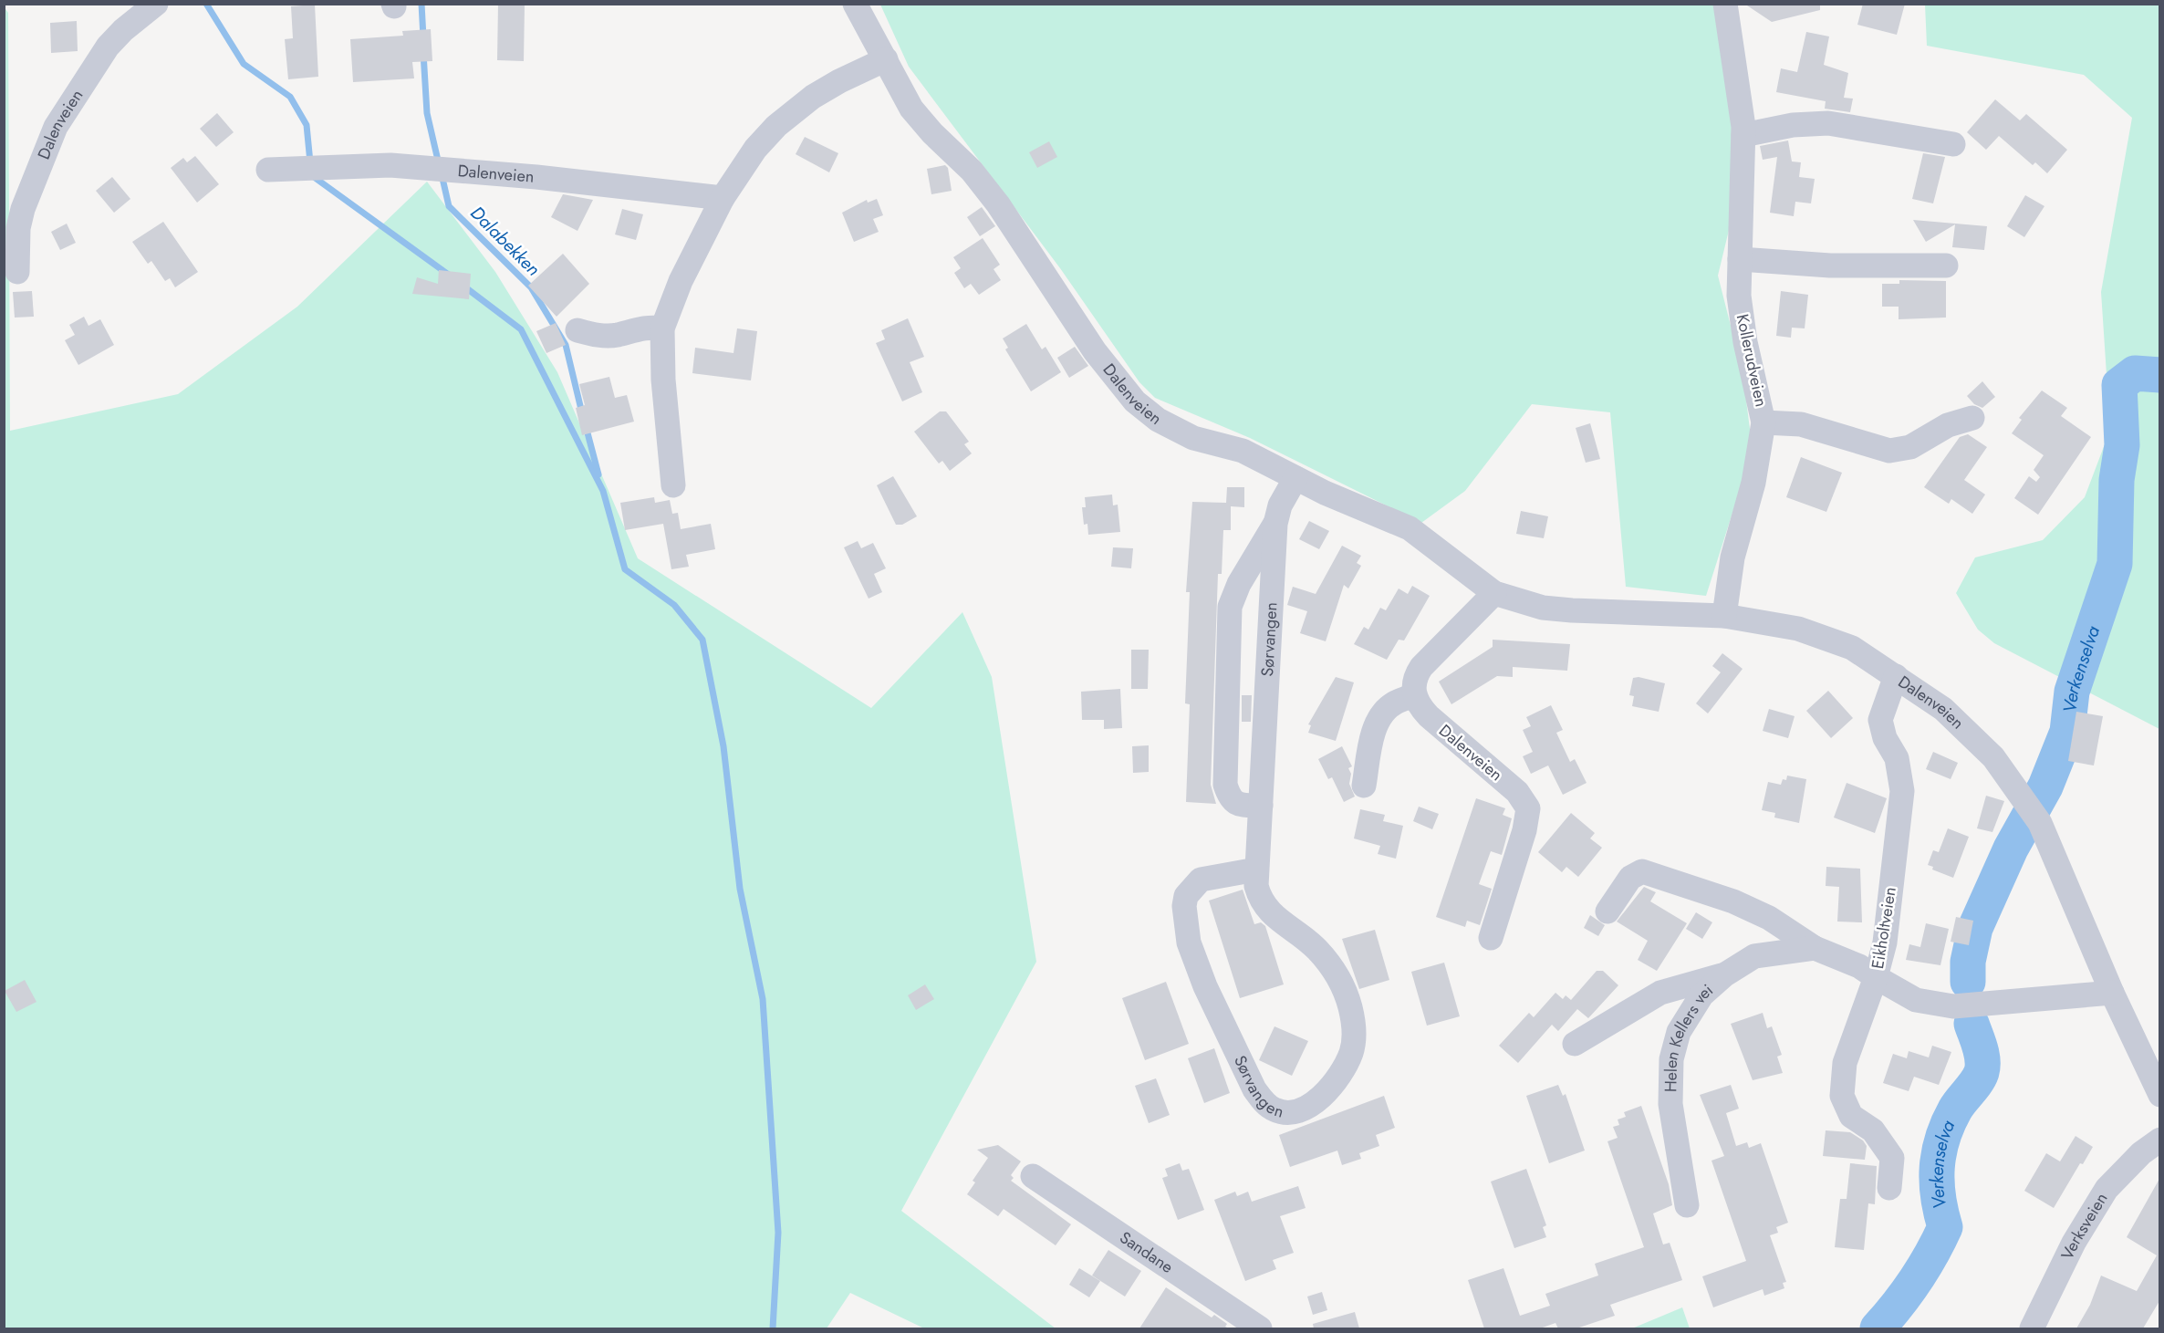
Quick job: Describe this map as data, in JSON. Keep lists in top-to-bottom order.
{
  "streets": {
    "street": [
      "Dalenveien",
      "Kollerudveien",
      "Sørvangen",
      "Eikholtveien",
      "Helen Kellers vei",
      "Verksveien",
      "Sandane"
    ]
  },
  "crossings": [
    ["Dalenveien", "Kollerudveien"],
    ["Dalenveien", "Sørvangen"],
    ["Dalenveien", "Eikholtveien"],
    ["Eikholtveien", "Helen Kellers vei"]
  ],
  "water": ["Dalabekken", "Verkenselva"]
}
